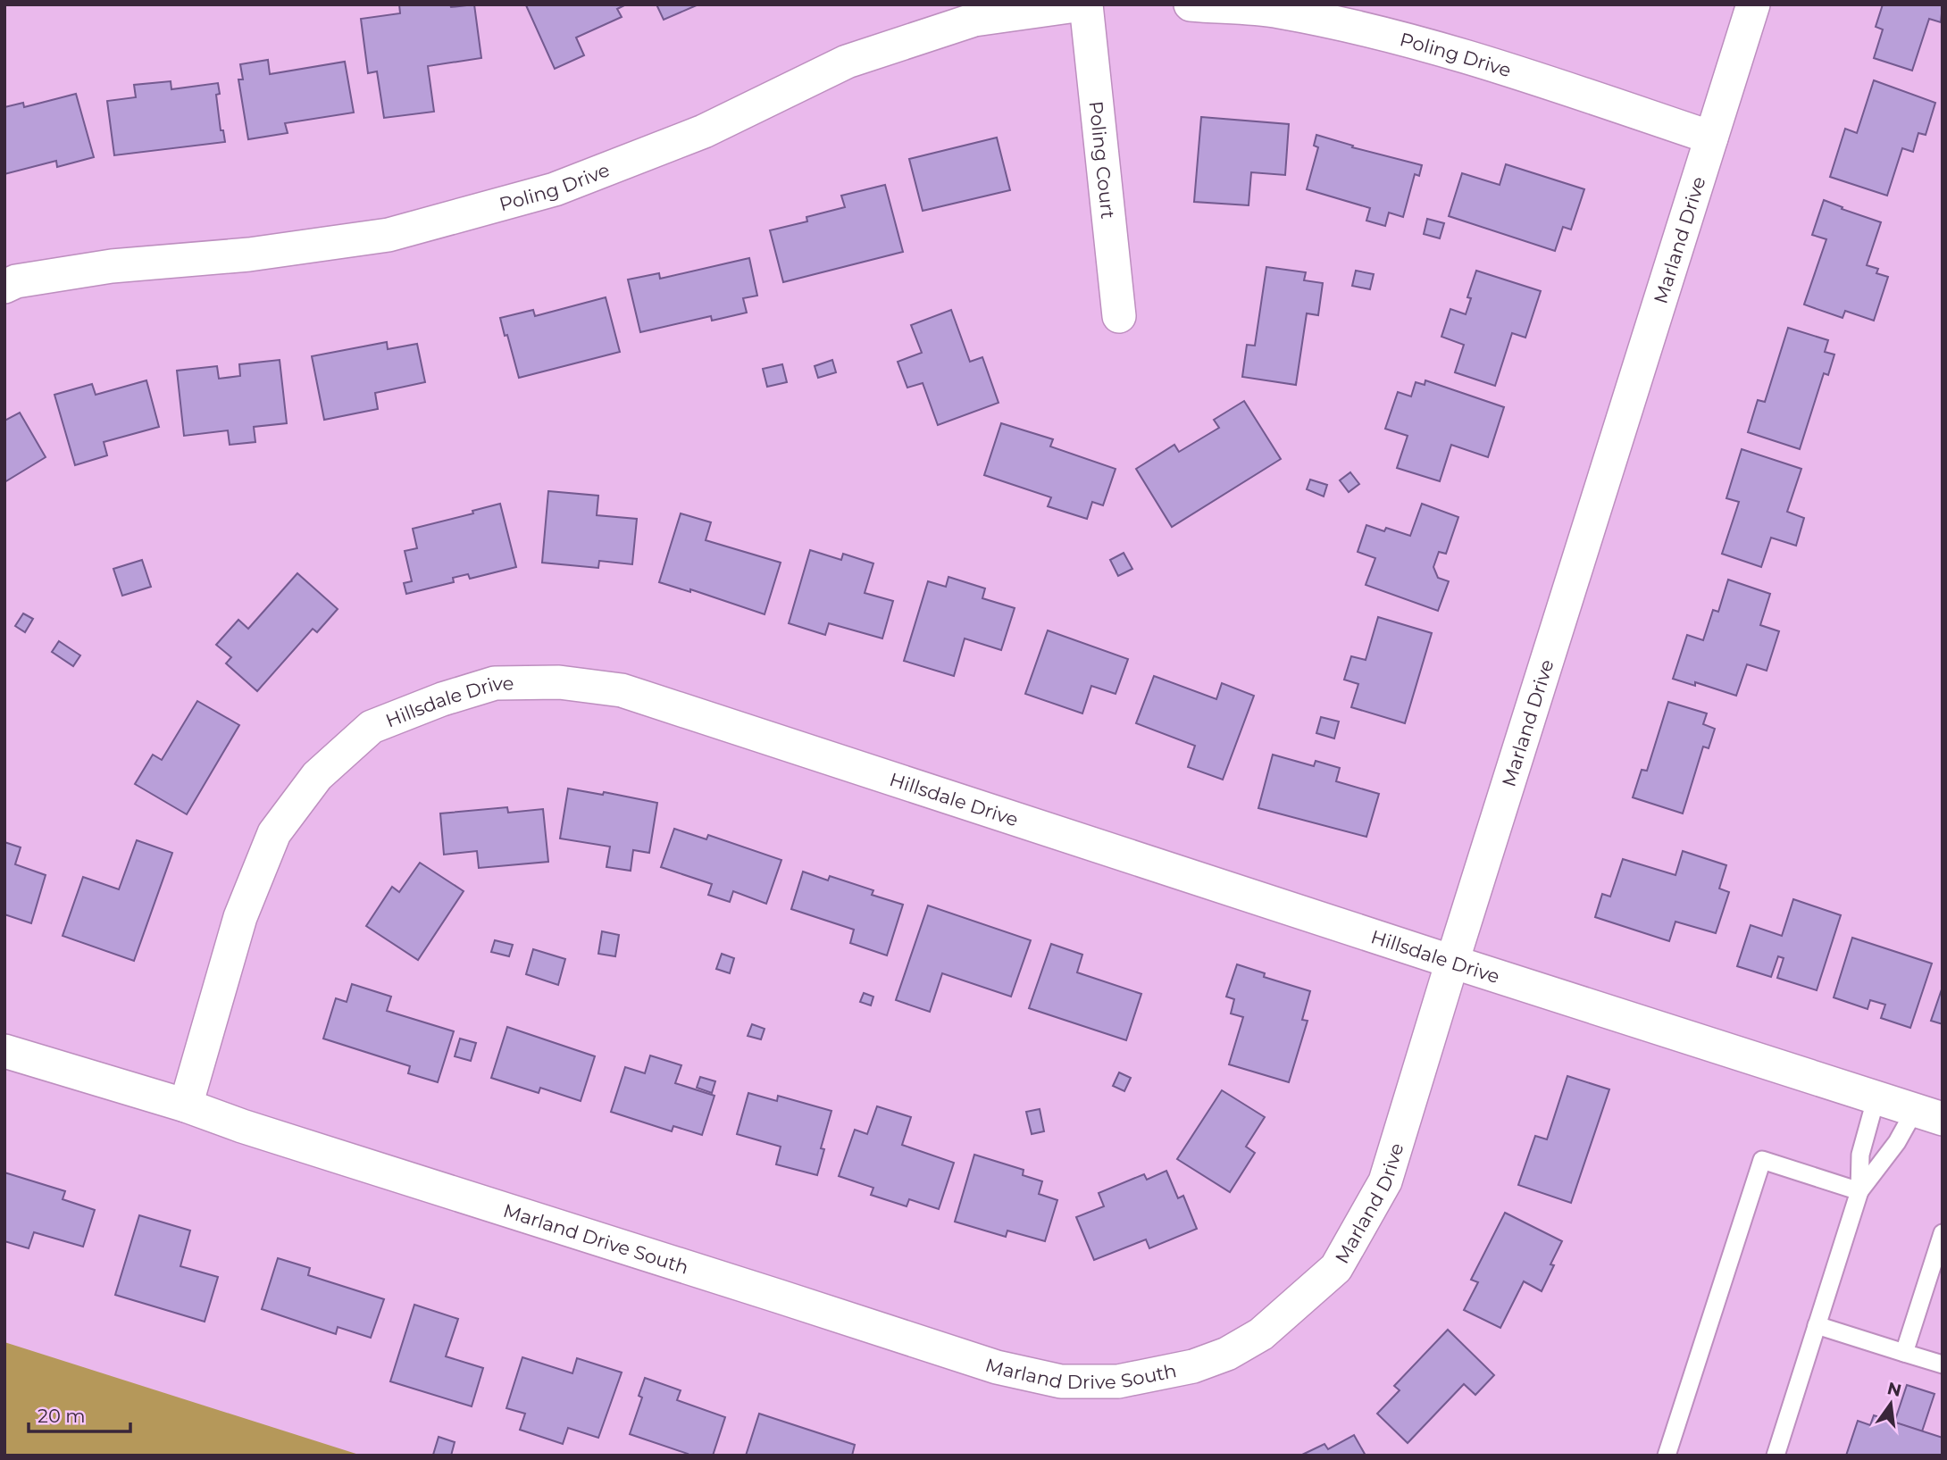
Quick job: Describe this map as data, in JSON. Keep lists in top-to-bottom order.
{
  "streets": {
    "street": [
      "Poling Drive",
      "Poling Court",
      "Marland Drive",
      "Hillsdale Drive",
      "Marland Drive South"
    ]
  },
  "crossings": [
    ["Poling Drive", "Poling Court"],
    ["Poling Drive", "Marland Drive"],
    ["Marland Drive", "Hillsdale Drive"],
    ["Marland Drive", "Marland Drive South"],
    ["Hillsdale Drive", "Marland Drive South"]
  ],
  "scale_bar": "20 m",
  "north": "top"
}
